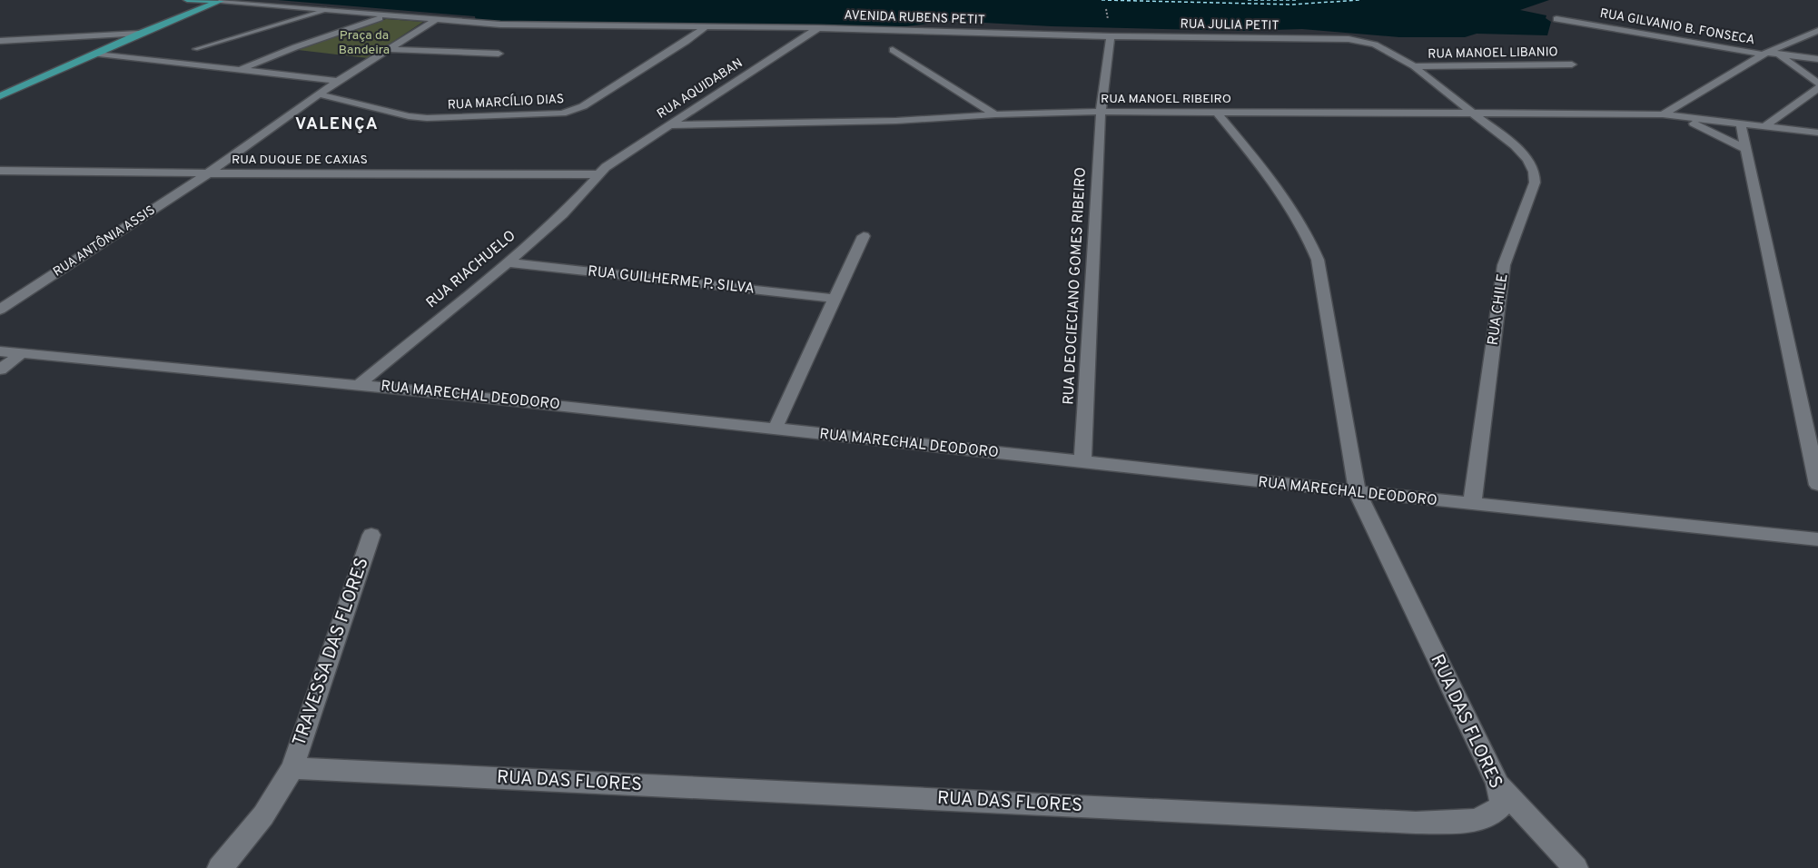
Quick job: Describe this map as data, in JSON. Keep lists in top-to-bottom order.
{
  "streets": {
    "street": [
      "AVENIDA RUBENS PETIT",
      "RUA JULIA PETIT",
      "RUA GILVANIO B. FONSECA",
      "RUA MANOEL LIBANIO",
      "RUA AQUIDABAN",
      "RUA MANOEL RIBEIRO",
      "RUA MARCÍLIO DIAS",
      "RUA DUQUE DE CAXIAS",
      "RUA ANTÔNIA ASSIS",
      "RUA RIACHUELO",
      "RUA GUILHERME P. SILVA",
      "RUA DEOCIECIANO GOMES RIBEIRO",
      "RUA CHILE",
      "RUA MARECHAL DEODORO",
      "TRAVESSA DAS FLORES",
      "RUA DAS FLORES"
    ]
  },
  "crossings": [
    ["AVENIDA RUBENS PETIT", "RUA JULIA PETIT"],
    ["AVENIDA RUBENS PETIT", "RUA AQUIDABAN"],
    ["AVENIDA RUBENS PETIT", "RUA MARCÍLIO DIAS"],
    ["AVENIDA RUBENS PETIT", "RUA ANTÔNIA ASSIS"],
    ["AVENIDA RUBENS PETIT", "RUA DEOCIECIANO GOMES RIBEIRO"],
    ["RUA JULIA PETIT", "RUA MANOEL LIBANIO"],
    ["RUA JULIA PETIT", "RUA MANOEL RIBEIRO"],
    ["RUA JULIA PETIT", "RUA DEOCIECIANO GOMES RIBEIRO"],
    ["RUA JULIA PETIT", "RUA CHILE"],
    ["RUA AQUIDABAN", "RUA MANOEL RIBEIRO"],
    ["RUA AQUIDABAN", "RUA DUQUE DE CAXIAS"],
    ["RUA AQUIDABAN", "RUA RIACHUELO"],
    ["RUA MANOEL RIBEIRO", "RUA DEOCIECIANO GOMES RIBEIRO"],
    ["RUA MANOEL RIBEIRO", "RUA CHILE"],
    ["RUA MANOEL RIBEIRO", "RUA DAS FLORES"],
    ["RUA MARCÍLIO DIAS", "RUA ANTÔNIA ASSIS"],
    ["RUA DUQUE DE CAXIAS", "RUA ANTÔNIA ASSIS"],
    ["RUA DUQUE DE CAXIAS", "RUA RIACHUELO"],
    ["RUA RIACHUELO", "RUA GUILHERME P. SILVA"],
    ["RUA RIACHUELO", "RUA MARECHAL DEODORO"],
    ["RUA DEOCIECIANO GOMES RIBEIRO", "RUA MARECHAL DEODORO"],
    ["RUA CHILE", "RUA MARECHAL DEODORO"],
    ["RUA MARECHAL DEODORO", "RUA DAS FLORES"],
    ["TRAVESSA DAS FLORES", "RUA DAS FLORES"]
  ],
  "districts": ["VALENÇA"],
  "parks": ["Praça da Bandeira"]
}
